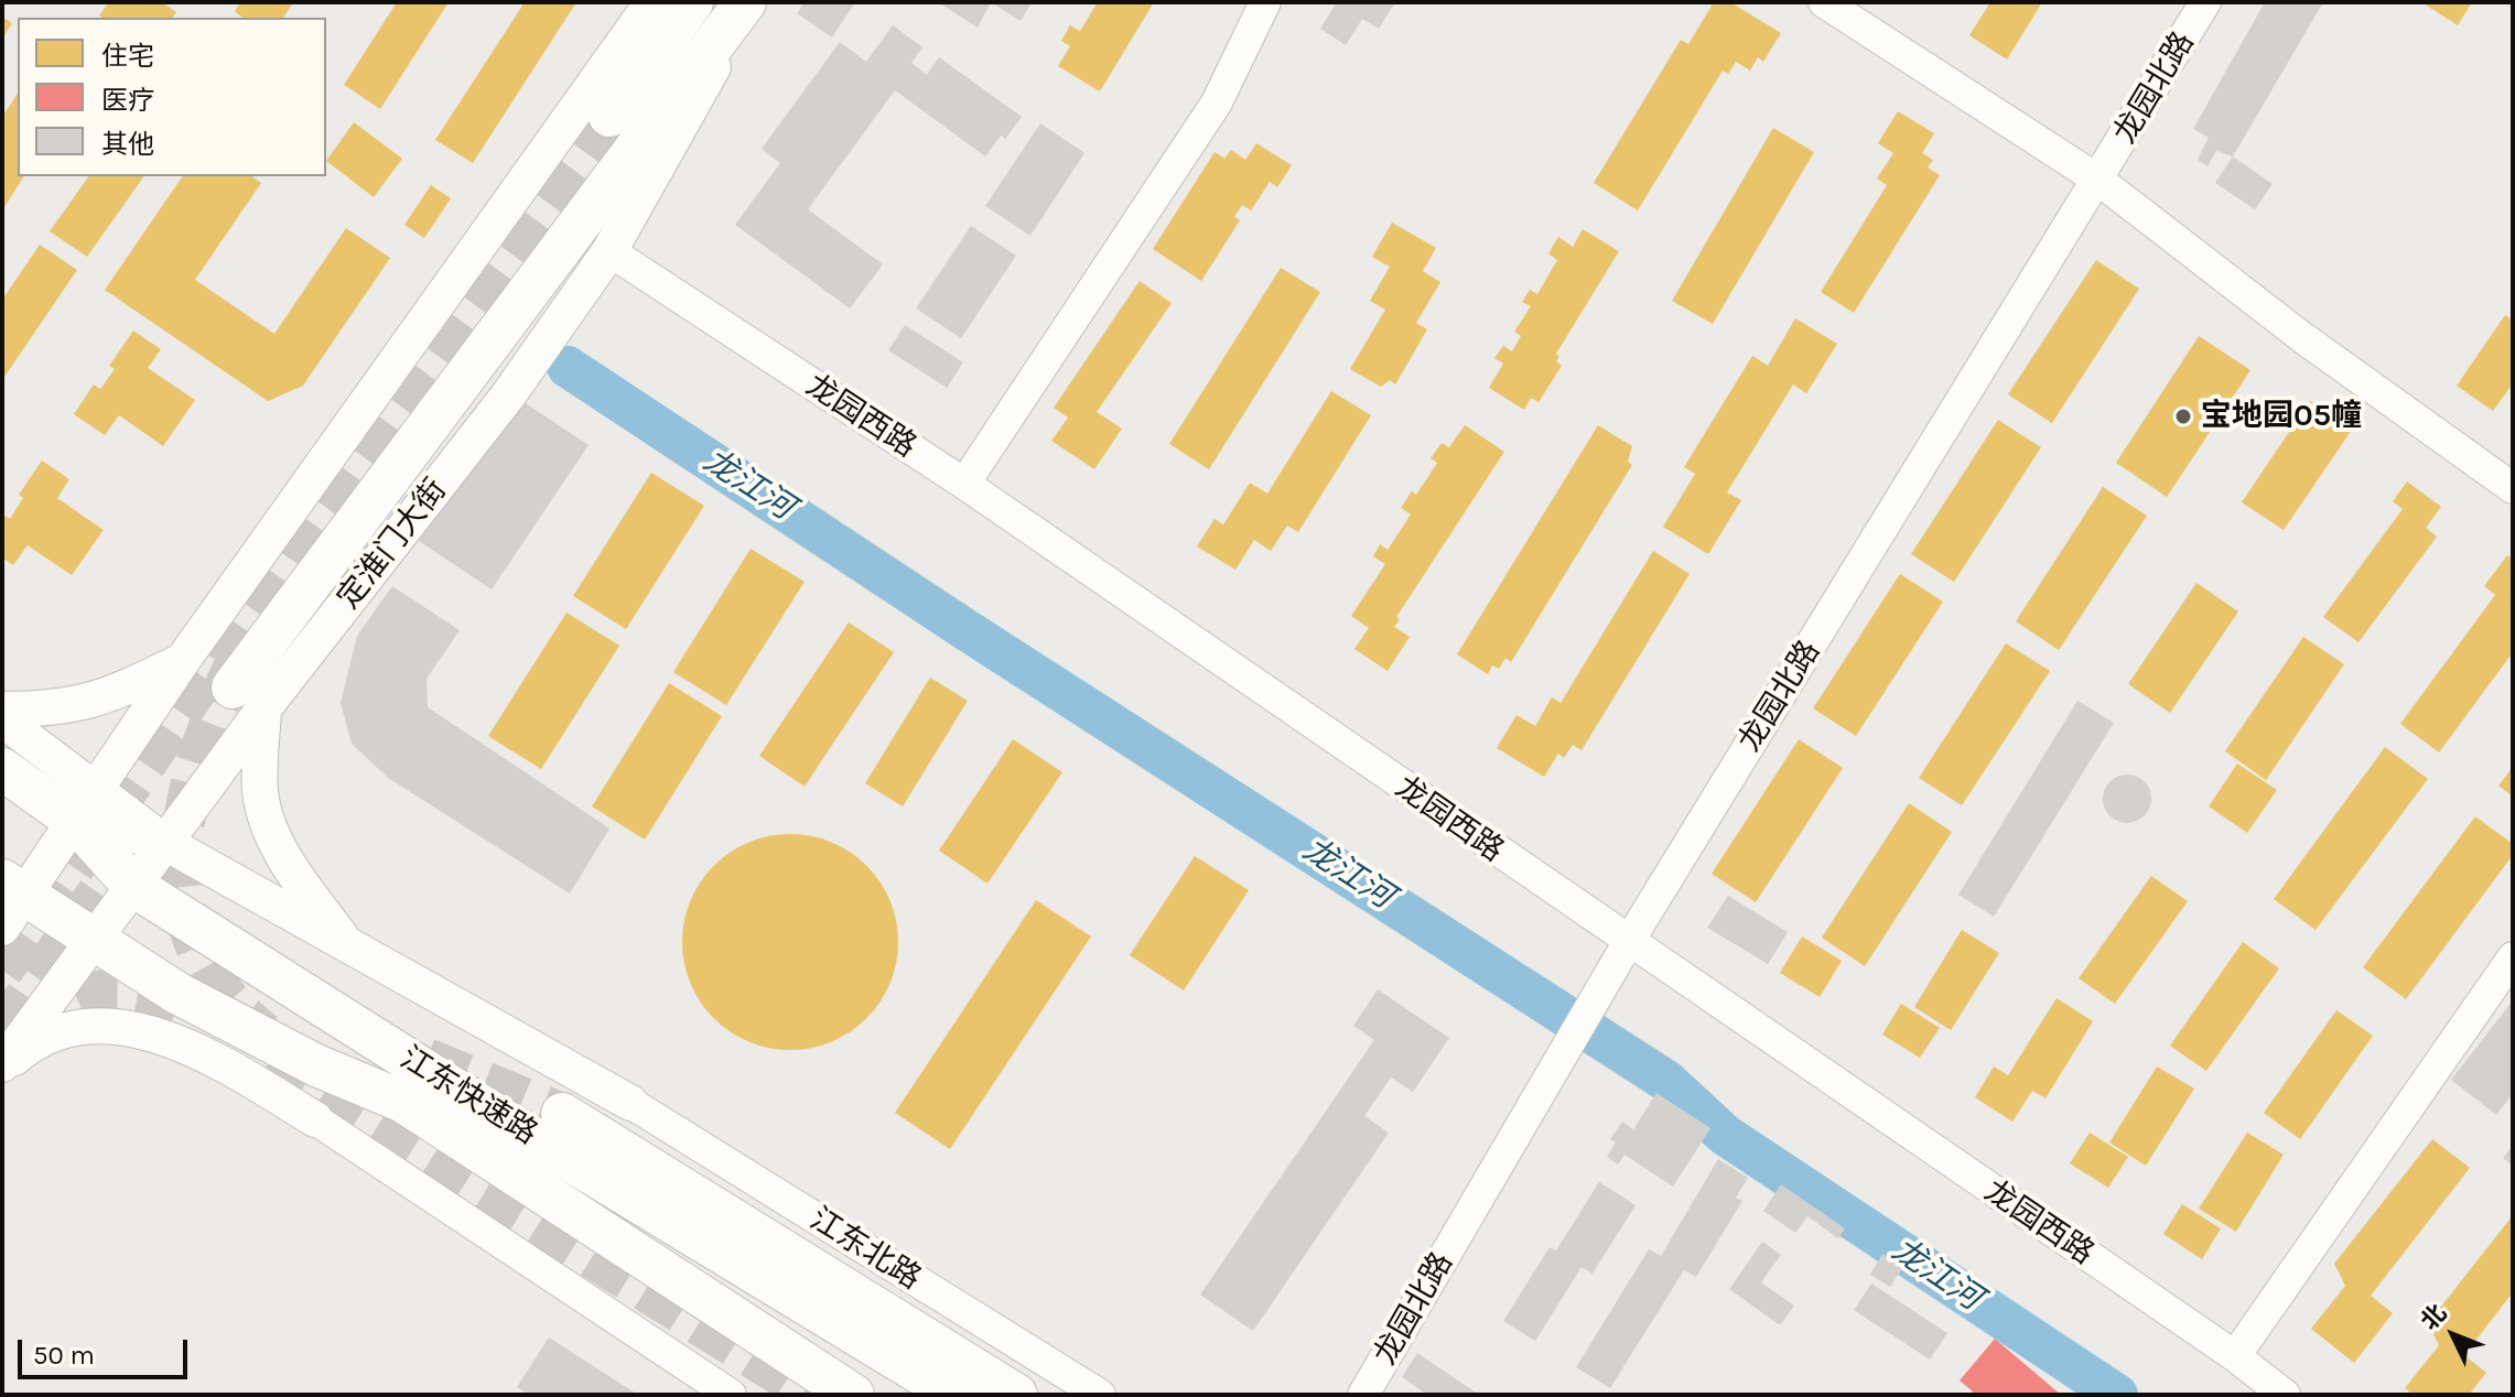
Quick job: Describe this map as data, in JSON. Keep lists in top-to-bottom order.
{
  "streets": {
    "highway": ["江东快速路"],
    "main road": [
      "龙园北路",
      "龙园西路",
      "定淮门大街",
      "江东北路"
    ]
  },
  "crossings": [
    ["龙园北路", "龙园西路"],
    ["龙园西路", "定淮门大街"],
    ["定淮门大街", "江东快速路"]
  ],
  "water": ["龙江河"],
  "places": ["宝地园05幢"],
  "legend": ["住宅", "医疗", "其他"],
  "scale_bar": "50 m",
  "north": "top left"
}
